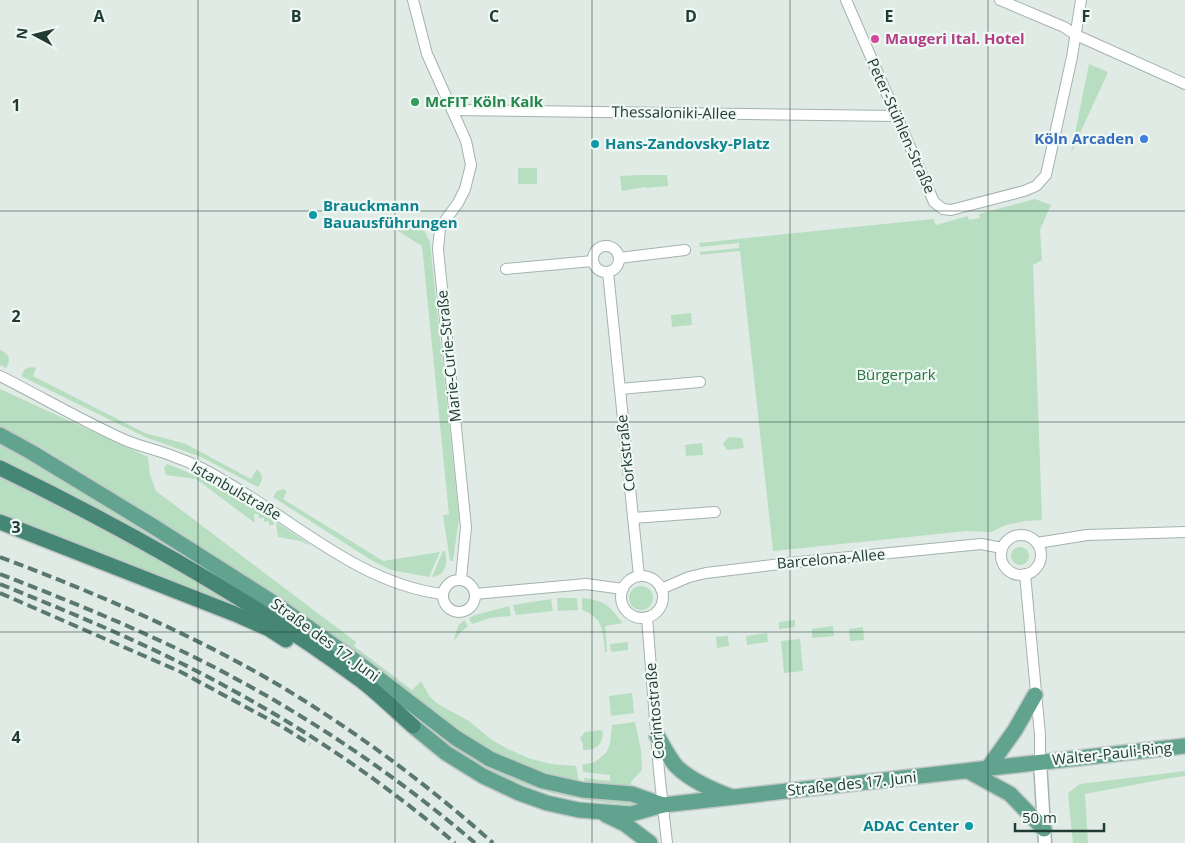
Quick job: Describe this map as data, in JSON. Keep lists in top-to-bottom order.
{
  "streets": {
    "main road": ["Straße des 17. Juni", "Walter-Pauli-Ring"],
    "street": [
      "Thessaloniki-Allee",
      "Peter-Stühlen-Straße",
      "Marie-Curie-Straße",
      "Corkstraße",
      "Istanbulstraße",
      "Barcelona-Allee",
      "Corintostraße"
    ]
  },
  "crossings": [
    ["Thessaloniki-Allee", "Peter-Stühlen-Straße"],
    ["Thessaloniki-Allee", "Marie-Curie-Straße"],
    ["Marie-Curie-Straße", "Istanbulstraße"],
    ["Corkstraße", "Barcelona-Allee"],
    ["Corkstraße", "Corintostraße"],
    ["Barcelona-Allee", "Corintostraße"],
    ["Straße des 17. Juni", "Corintostraße"],
    ["Straße des 17. Juni", "Walter-Pauli-Ring"]
  ],
  "parks": ["Bürgerpark"],
  "places": [
    "Maugeri Ital. Hotel",
    "McFIT Köln Kalk",
    "Köln Arcaden",
    "Hans-Zandovsky-Platz",
    "Brauckmann Bauausführungen",
    "ADAC Center"
  ],
  "scale_bar": "50 m",
  "north": "left",
  "grid": {
    "columns": [
      "A",
      "B",
      "C",
      "D",
      "E",
      "F"
    ],
    "rows": [
      "1",
      "2",
      "3",
      "4"
    ]
  }
}
